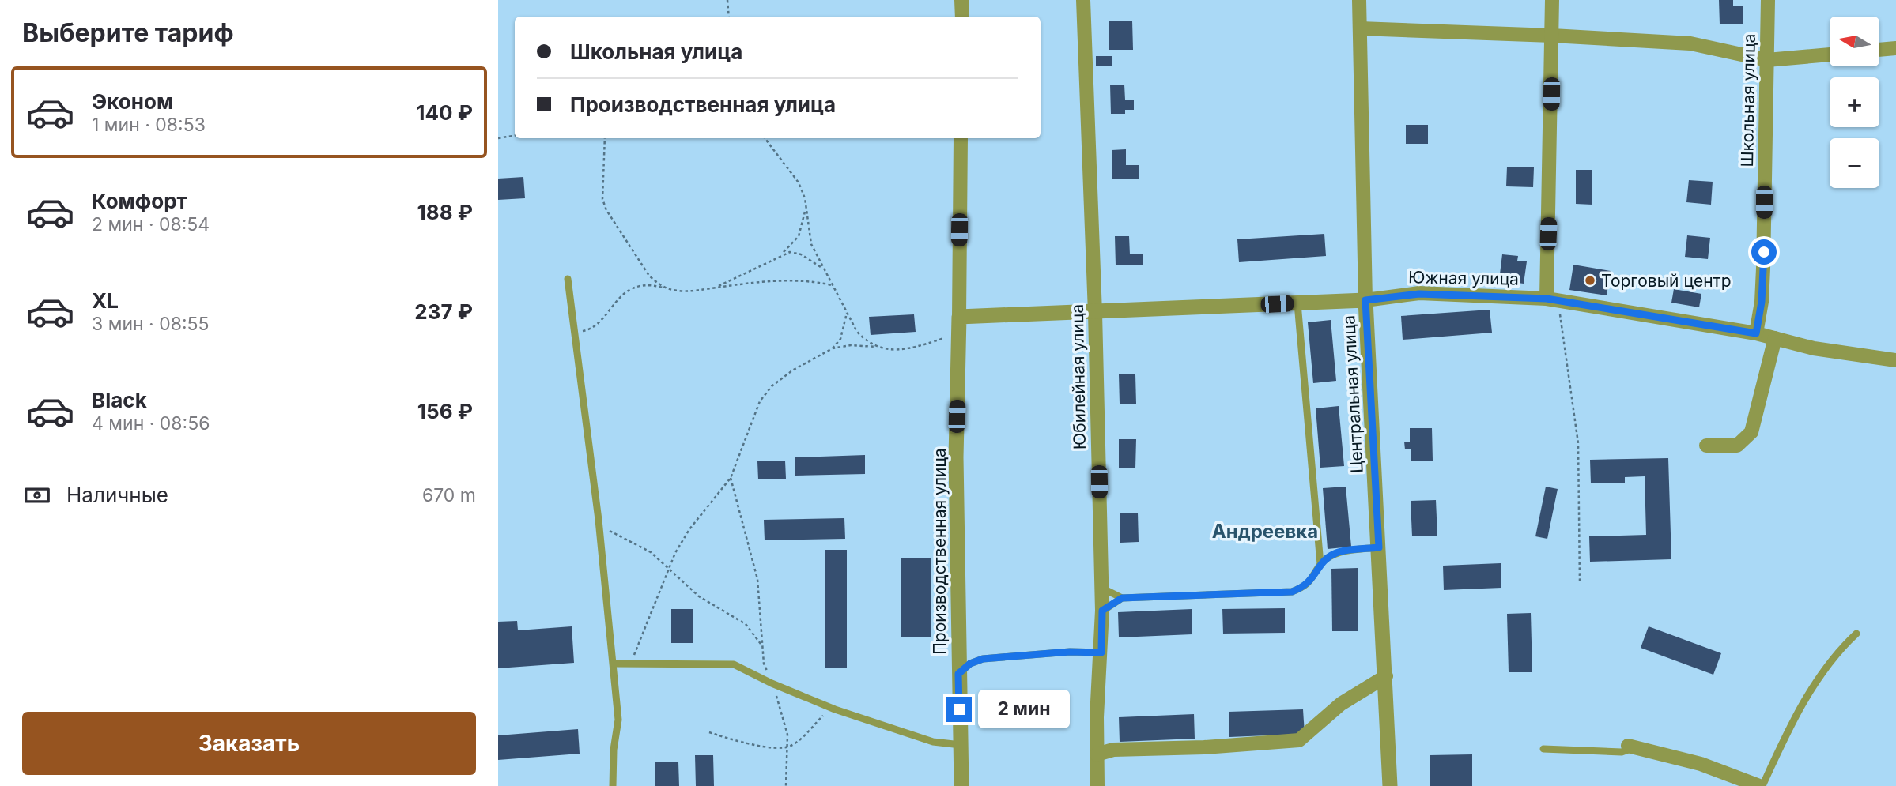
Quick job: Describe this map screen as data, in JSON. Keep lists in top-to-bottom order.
{
  "streets": {
    "street": [
      "Школьная улица",
      "Южная улица",
      "Юбилейная улица",
      "Центральная улица",
      "Производственная улица"
    ]
  },
  "crossings": [
    ["Школьная улица", "Южная улица"],
    ["Южная улица", "Юбилейная улица"],
    ["Южная улица", "Центральная улица"],
    ["Южная улица", "Производственная улица"]
  ],
  "districts": ["Андреевка"],
  "places": ["Торговый центр"],
  "north": "left",
  "page": {
    "heading": "Выберите тариф",
    "map_buttons": ["+", "−"],
    "banner": ["Школьная улица", "Производственная улица"],
    "list": [
      {
        "name": "Эконом",
        "note": "1 мин · 08:53",
        "value": "140 ₽"
      },
      {
        "name": "Комфорт",
        "note": "2 мин · 08:54",
        "value": "188 ₽"
      },
      {
        "name": "XL",
        "note": "3 мин · 08:55",
        "value": "237 ₽"
      },
      {
        "name": "Black",
        "note": "4 мин · 08:56",
        "value": "156 ₽"
      }
    ],
    "pay": ["Наличные", "670 m"],
    "bubble": "2 мин",
    "buttons": "Заказать"
  }
}
